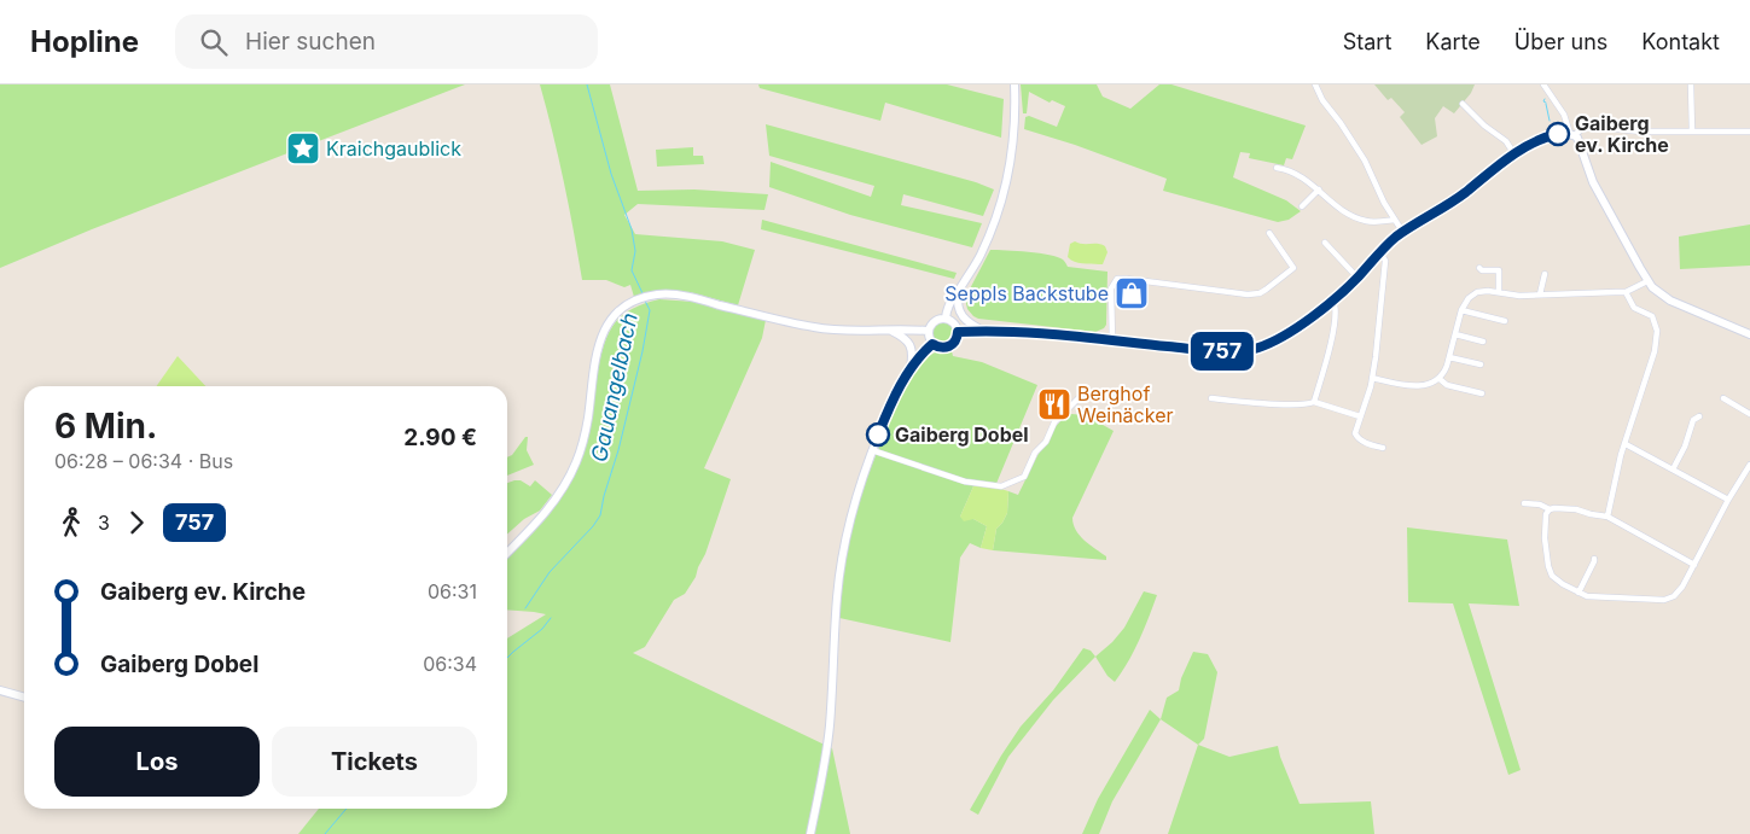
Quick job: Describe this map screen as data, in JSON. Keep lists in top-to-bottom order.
{
  "water": ["Gauangelbach"],
  "places": {
    "other": ["Gaiberg ev. Kirche", "Gaiberg Dobel"],
    "place": ["Kraichgaublick"],
    "shop": ["Seppls Backstube"],
    "restaurant": ["Berghof Weinäcker"]
  },
  "lines": ["bus line 757"],
  "page": {
    "header": "Hopline",
    "search": "Hier suchen",
    "nav": [
      "Start",
      "Karte",
      "Über uns",
      "Kontakt"
    ],
    "on_map": "757",
    "heading": ["6 Min.", "06:28 – 06:34 · Bus", "2.90 €"],
    "legs": ["3", "757"],
    "list": [
      {
        "name": "Gaiberg ev. Kirche",
        "value": "06:31"
      },
      {
        "name": "Gaiberg Dobel",
        "value": "06:34"
      }
    ],
    "buttons": ["Los", "Tickets"]
  }
}
